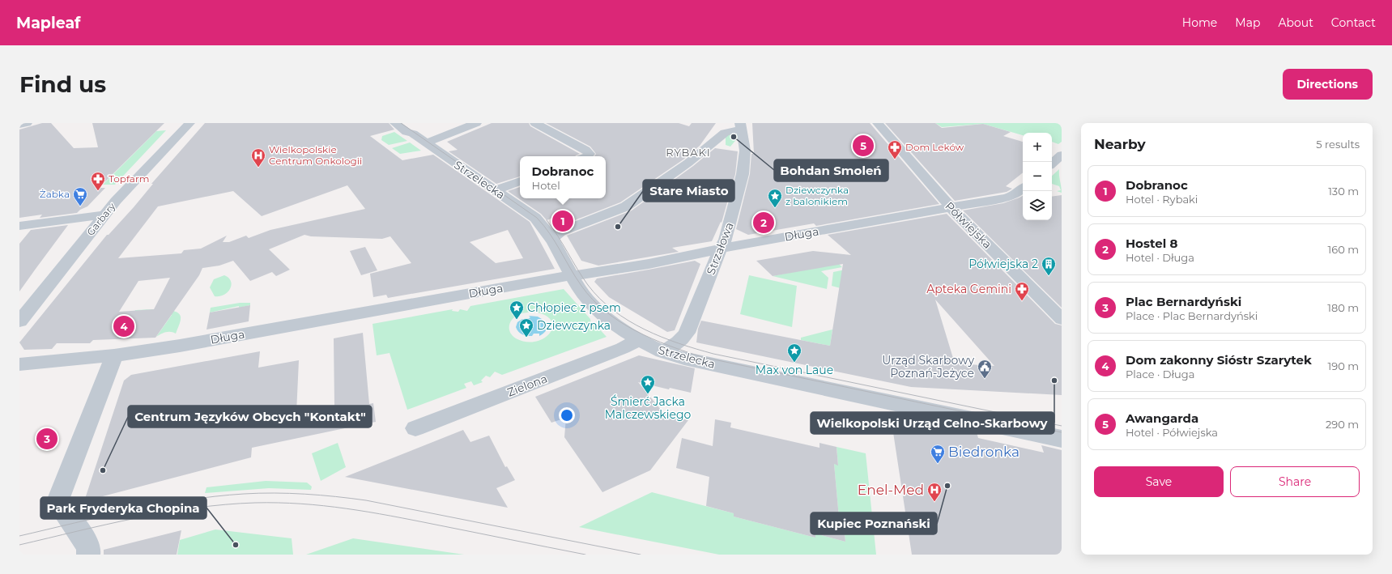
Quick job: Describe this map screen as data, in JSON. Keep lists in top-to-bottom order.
{
  "streets": {
    "street": [
      "Strzelecka",
      "Garbary",
      "Półwiejska",
      "Długa",
      "Strzałowa",
      "Zielona"
    ]
  },
  "crossings": [
    ["Strzelecka", "Długa"],
    ["Strzelecka", "Strzałowa"],
    ["Strzelecka", "Zielona"],
    ["Półwiejska", "Długa"],
    ["Długa", "Strzałowa"]
  ],
  "districts": ["RYBAKI"],
  "places": {
    "other": [
      "Bohdan Smoleń",
      "Stare Miasto",
      "Wielkopolski Urząd Celno-Skarbowy",
      "Centrum Języków Obcych \"Kontakt\"",
      "Kupiec Poznański",
      "Park Fryderyka Chopina"
    ],
    "pharmacy": ["Dom Leków", "Topfarm", "Apteka Gemini"],
    "hospital": ["Wielkopolskie Centrum Onkologii", "Enel-Med"],
    "supermarket": ["Żabka", "Biedronka"],
    "place": [
      "Dziewczynka z balonikiem",
      "Chłopiec z psem",
      "Dziewczynka",
      "Max von Laue",
      "Śmierć Jacka Malczewskiego"
    ],
    "building": ["Półwiejska 2"],
    "public building": ["Urząd Skarbowy Poznań-Jeżyce"]
  },
  "page": {
    "header": "Mapleaf",
    "nav": [
      "Home",
      "Map",
      "About",
      "Contact"
    ],
    "buttons": [
      "Directions",
      ["Save", "Share"]
    ],
    "title": "Find us",
    "heading": ["Nearby", "5 results"],
    "map_buttons": ["+", "−"],
    "pins": [
      "5",
      "1",
      "2",
      "4",
      "3"
    ],
    "popup": ["Dobranoc", "Hotel"],
    "list": [
      {
        "mark": "1",
        "name": "Dobranoc",
        "note": "Hotel · Rybaki",
        "value": "130 m"
      },
      {
        "mark": "2",
        "name": "Hostel 8",
        "note": "Hotel · Długa",
        "value": "160 m"
      },
      {
        "mark": "3",
        "name": "Plac Bernardyński",
        "note": "Place · Plac Bernardyński",
        "value": "180 m"
      },
      {
        "mark": "4",
        "name": "Dom zakonny Sióstr Szarytek",
        "note": "Place · Długa",
        "value": "190 m"
      },
      {
        "mark": "5",
        "name": "Awangarda",
        "note": "Hotel · Półwiejska",
        "value": "290 m"
      }
    ]
  }
}
